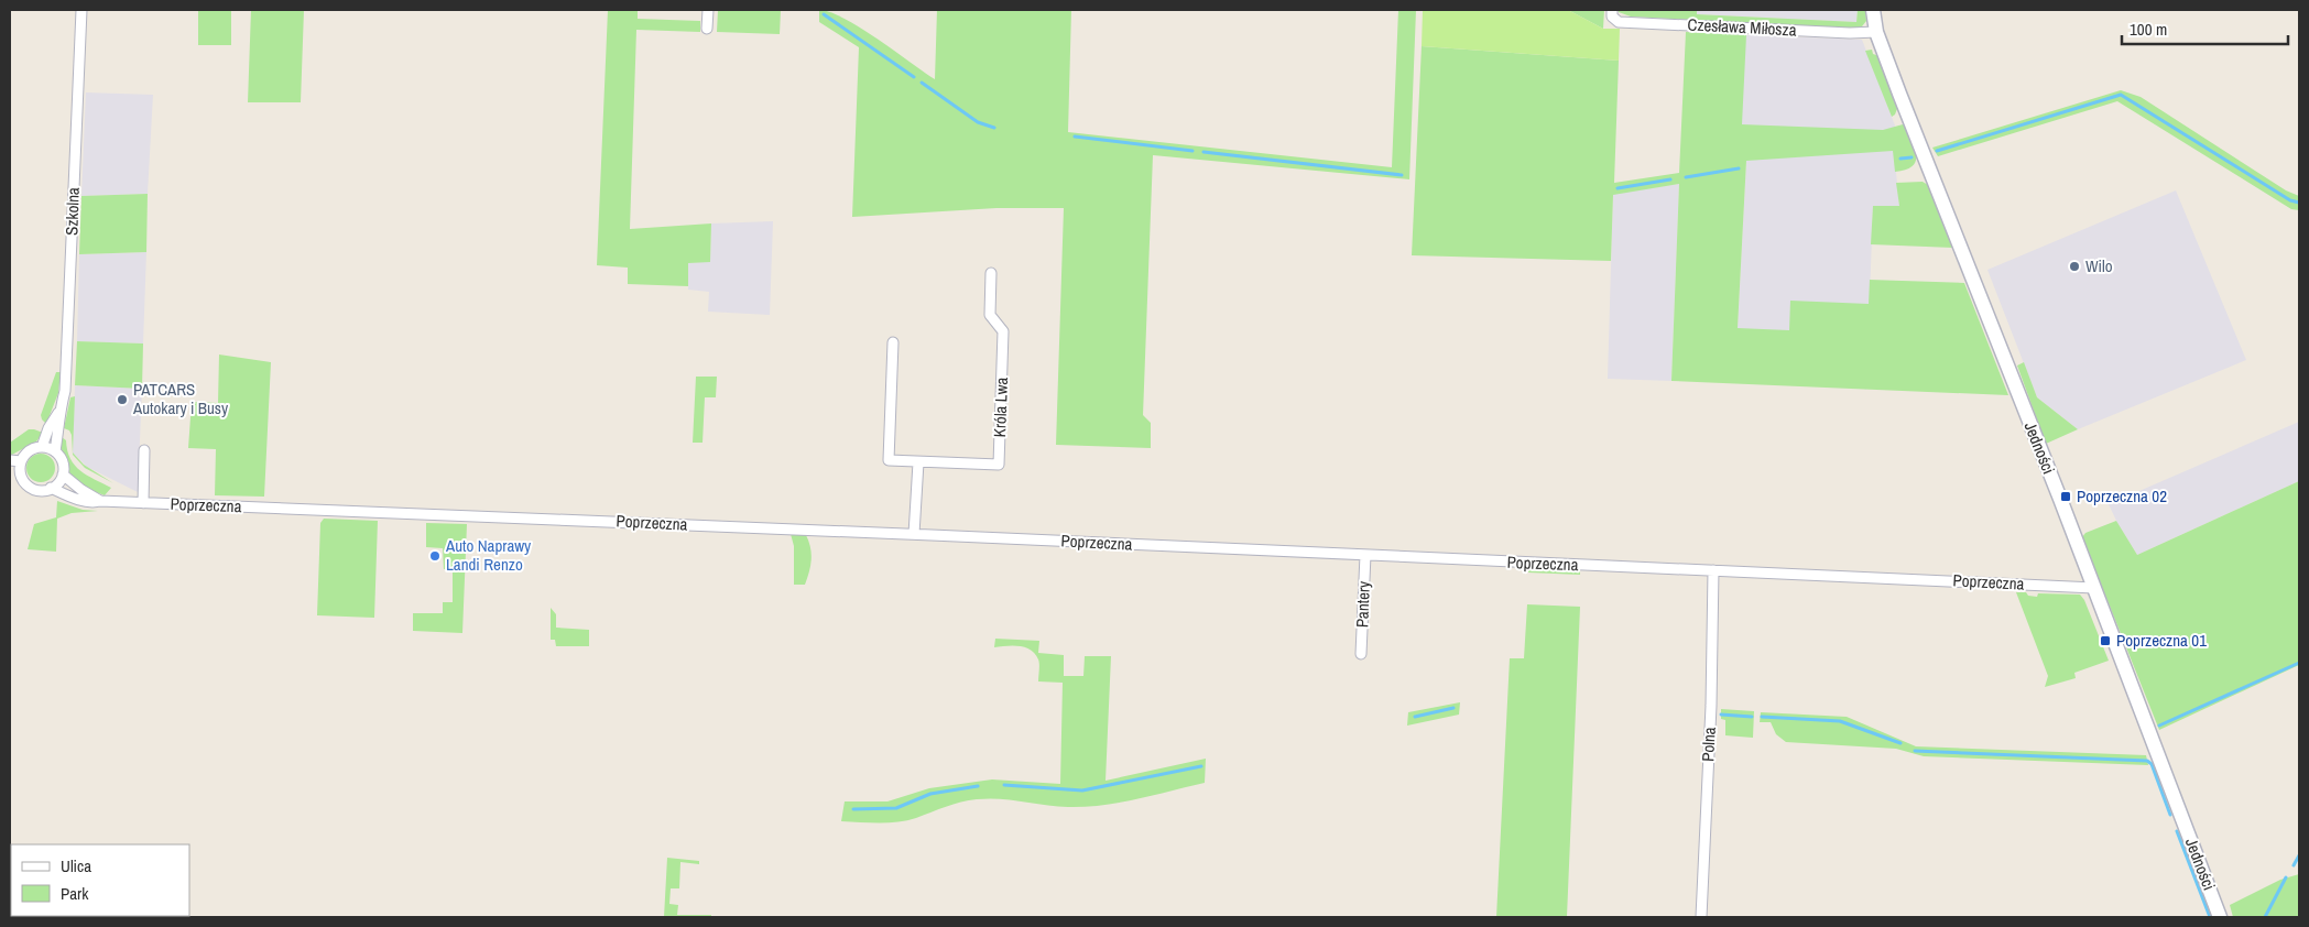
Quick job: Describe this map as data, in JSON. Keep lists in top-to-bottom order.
{
  "streets": {
    "street": [
      "Czesława Miłosza",
      "Szkolna",
      "Króla Lwa",
      "Jedności",
      "Poprzeczna",
      "Pantery",
      "Polna"
    ]
  },
  "crossings": [
    ["Czesława Miłosza", "Jedności"],
    ["Szkolna", "Poprzeczna"],
    ["Jedności", "Poprzeczna"],
    ["Poprzeczna", "Pantery"],
    ["Poprzeczna", "Polna"]
  ],
  "places": {
    "other": ["Wilo", "PATCARS Autokary i Busy", "Auto Naprawy Landi Renzo"],
    "transit": ["Poprzeczna 02", "Poprzeczna 01"]
  },
  "legend": ["Ulica", "Park"],
  "scale_bar": "100 m"
}
